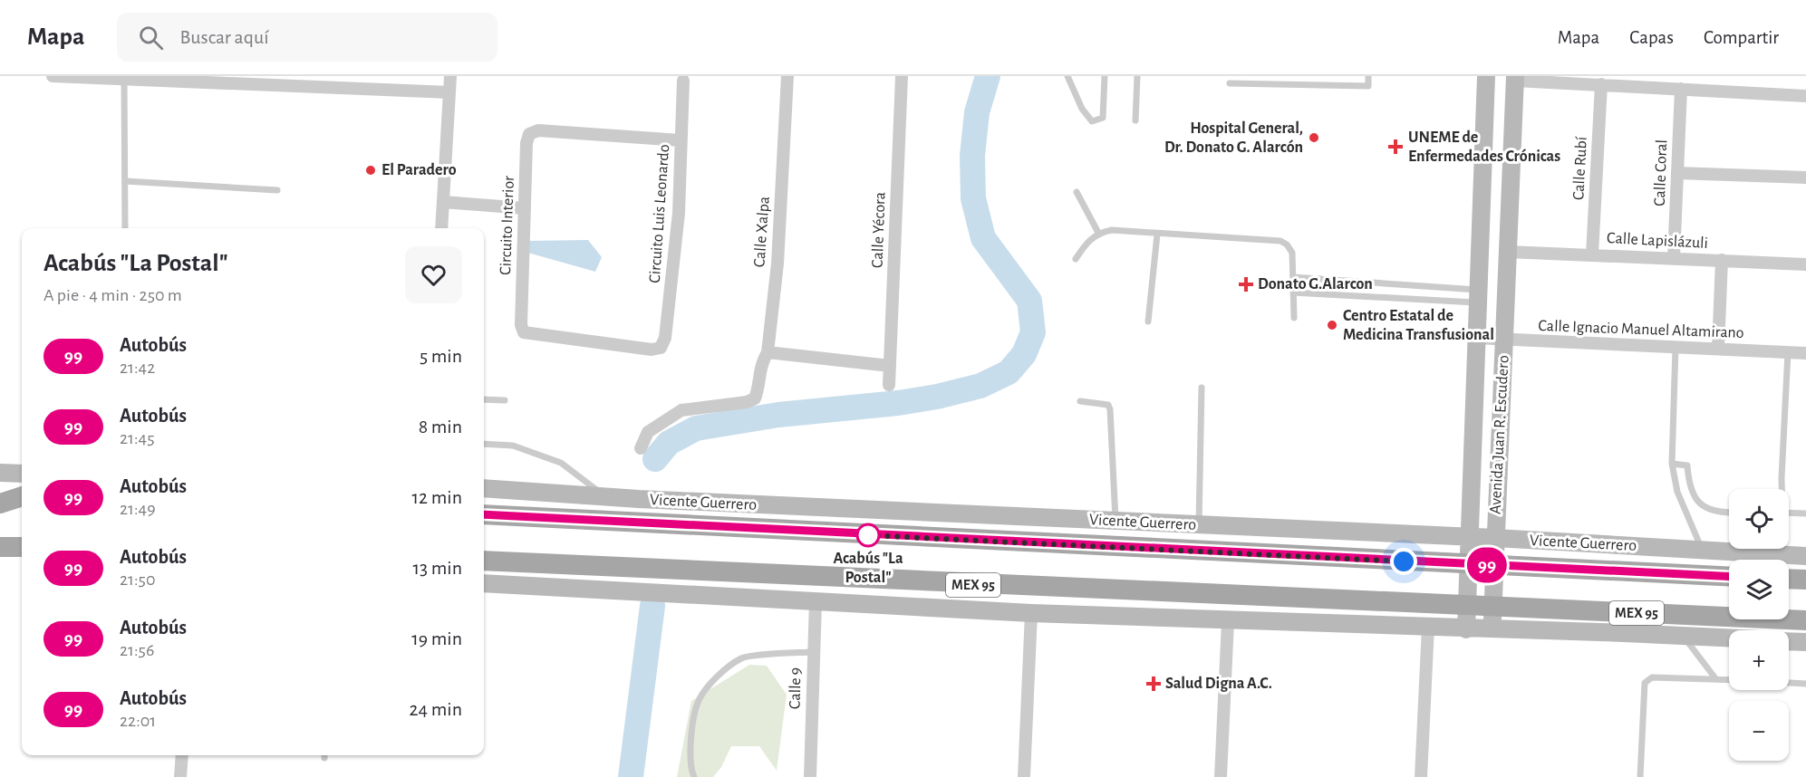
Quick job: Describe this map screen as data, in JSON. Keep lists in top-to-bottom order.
{
  "streets": {
    "main road": ["Avenida Juan R. Escudero", "Vicente Guerrero", "MEX 95"],
    "street": [
      "Calle Rubí",
      "Calle Coral",
      "Circuito Luis Leonardo",
      "Circuito Interior",
      "Calle Yécora",
      "Calle Xalpa",
      "Calle Lapislázuli",
      "Calle Ignacio Manuel Altamirano",
      "Calle 9"
    ]
  },
  "crossings": [
    ["Calle Rubí", "Calle Lapislázuli"],
    ["Calle Coral", "Calle Lapislázuli"],
    ["Circuito Luis Leonardo", "Circuito Interior"],
    ["Calle Lapislázuli", "Avenida Juan R. Escudero"],
    ["Calle Ignacio Manuel Altamirano", "Avenida Juan R. Escudero"],
    ["Avenida Juan R. Escudero", "Vicente Guerrero"],
    ["Avenida Juan R. Escudero", "MEX 95"]
  ],
  "places": {
    "other": [
      "Hospital General, Dr. Donato G. Alarcón",
      "El Paradero",
      "Centro Estatal de Medicina Transfusional",
      "Acabús \"La Postal\""
    ],
    "health": ["UNEME de Enfermedades Crónicas", "Donato G.Alarcon", "Salud Digna A.C."]
  },
  "lines": ["bus line 99"],
  "page": {
    "header": "Mapa",
    "search": "Buscar aquí",
    "nav": ["Mapa", "Capas", "Compartir"],
    "on_map": "99",
    "heading": ["Acabús \"La Postal\"", "A pie · 4 min · 250 m"],
    "list": [
      {
        "mark": "99",
        "name": "Autobús",
        "note": "21:42",
        "value": "5 min"
      },
      {
        "mark": "99",
        "name": "Autobús",
        "note": "21:45",
        "value": "8 min"
      },
      {
        "mark": "99",
        "name": "Autobús",
        "note": "21:49",
        "value": "12 min"
      },
      {
        "mark": "99",
        "name": "Autobús",
        "note": "21:50",
        "value": "13 min"
      },
      {
        "mark": "99",
        "name": "Autobús",
        "note": "21:56",
        "value": "19 min"
      },
      {
        "mark": "99",
        "name": "Autobús",
        "note": "22:01",
        "value": "24 min"
      }
    ],
    "map_buttons": ["+", "−"]
  }
}
